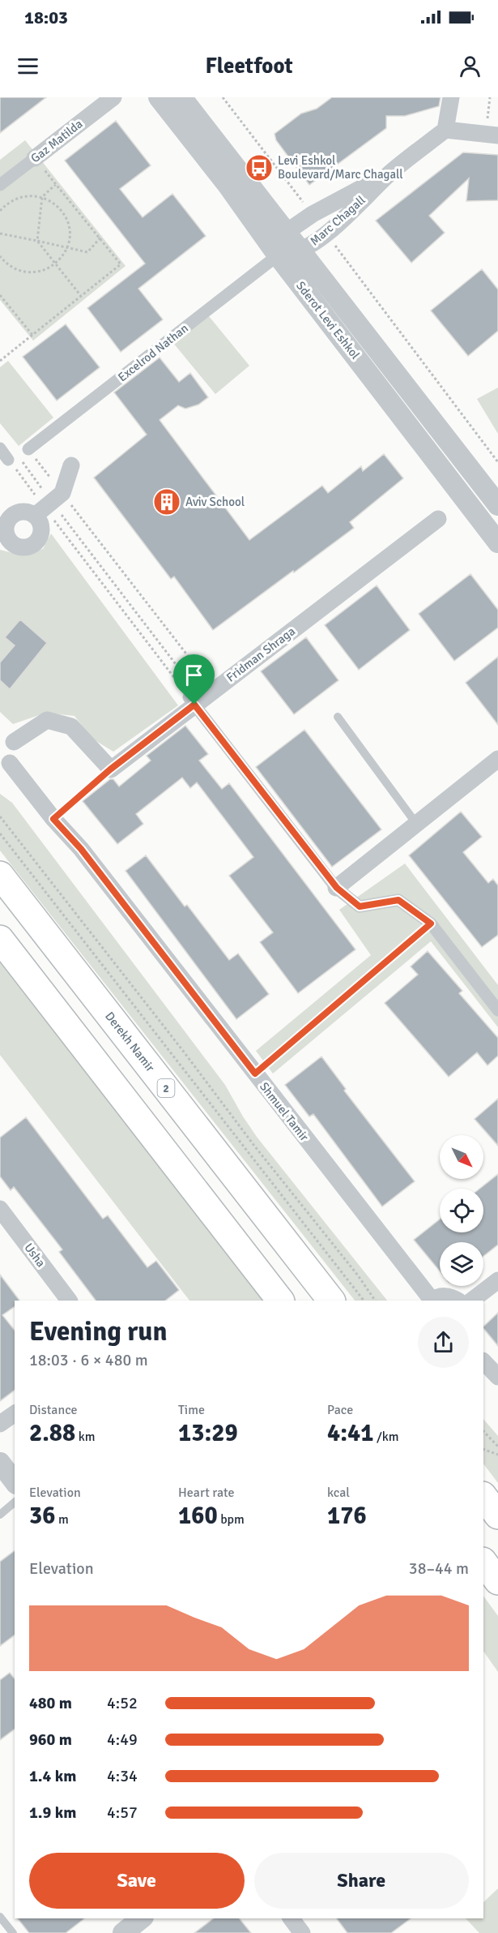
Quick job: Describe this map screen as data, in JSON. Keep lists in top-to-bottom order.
{
  "streets": {
    "highway": ["Derekh Namir", "2"],
    "street": [
      "Gaz Matilda",
      "Marc Chagall",
      "Sderot Levi Eshkol",
      "Excelrod Nathan",
      "Fridman Shraga",
      "Shmuel Tamir",
      "Usha"
    ]
  },
  "crossings": [
    ["Marc Chagall", "Sderot Levi Eshkol"],
    ["Marc Chagall", "Excelrod Nathan"],
    ["Sderot Levi Eshkol", "Excelrod Nathan"]
  ],
  "places": {
    "bus stop": ["Levi Eshkol Boulevard/Marc Chagall"],
    "building": ["Aviv School"]
  },
  "north": "bottom right",
  "page": {
    "status": "18:03",
    "header": "Fleetfoot",
    "heading": ["Evening run", "18:03 · 6 × 480 m"],
    "stats": [
      ["Distance", "2.88 km"],
      ["Time", "13:29"],
      ["Pace", "4:41 /km"],
      ["Elevation", "36 m"],
      ["Heart rate", "160 bpm"],
      ["kcal", "176"]
    ],
    "chart": ["Elevation", "38–44 m"],
    "list": [
      {
        "name": "480 m",
        "note": "4:52"
      },
      {
        "name": "960 m",
        "note": "4:49"
      },
      {
        "name": "1.4 km",
        "note": "4:34"
      },
      {
        "name": "1.9 km",
        "note": "4:57"
      }
    ],
    "buttons": ["Save", "Share"]
  }
}
